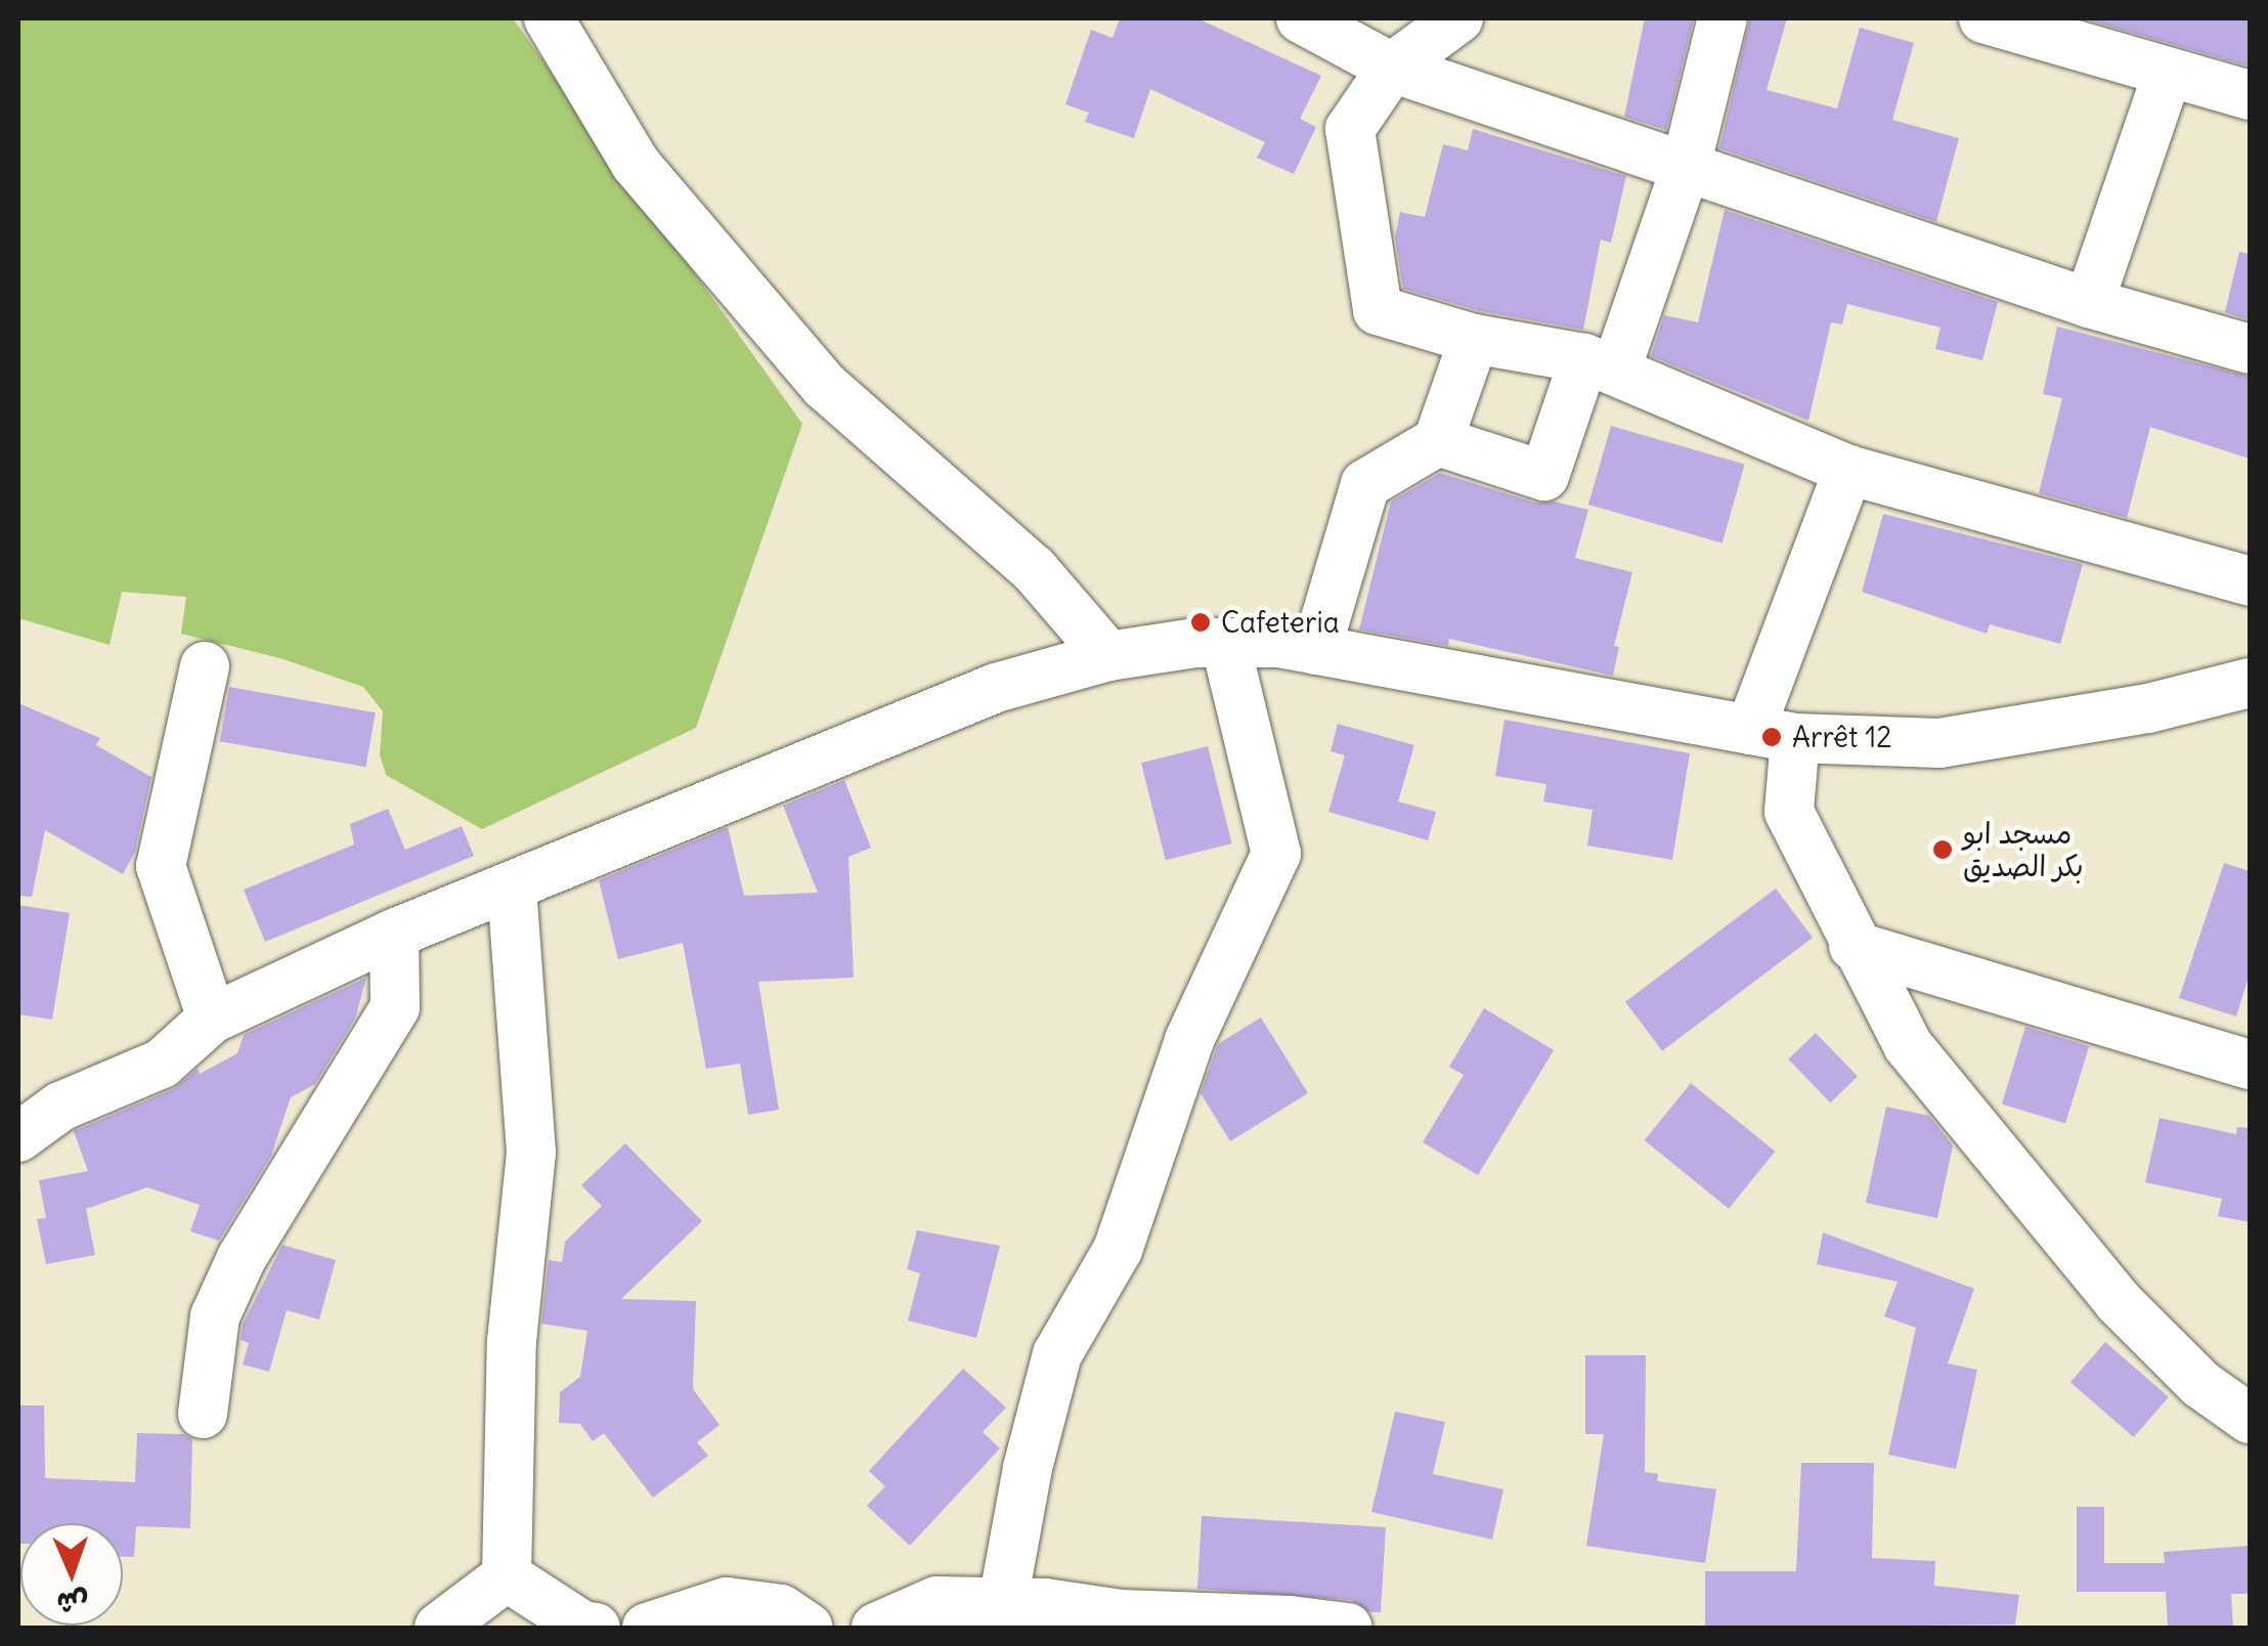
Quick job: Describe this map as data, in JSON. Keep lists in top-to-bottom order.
{
  "places": ["Cafeteria", "Arrêt 12", "مسجد ابو بكر الصديق"],
  "north": "bottom"
}
